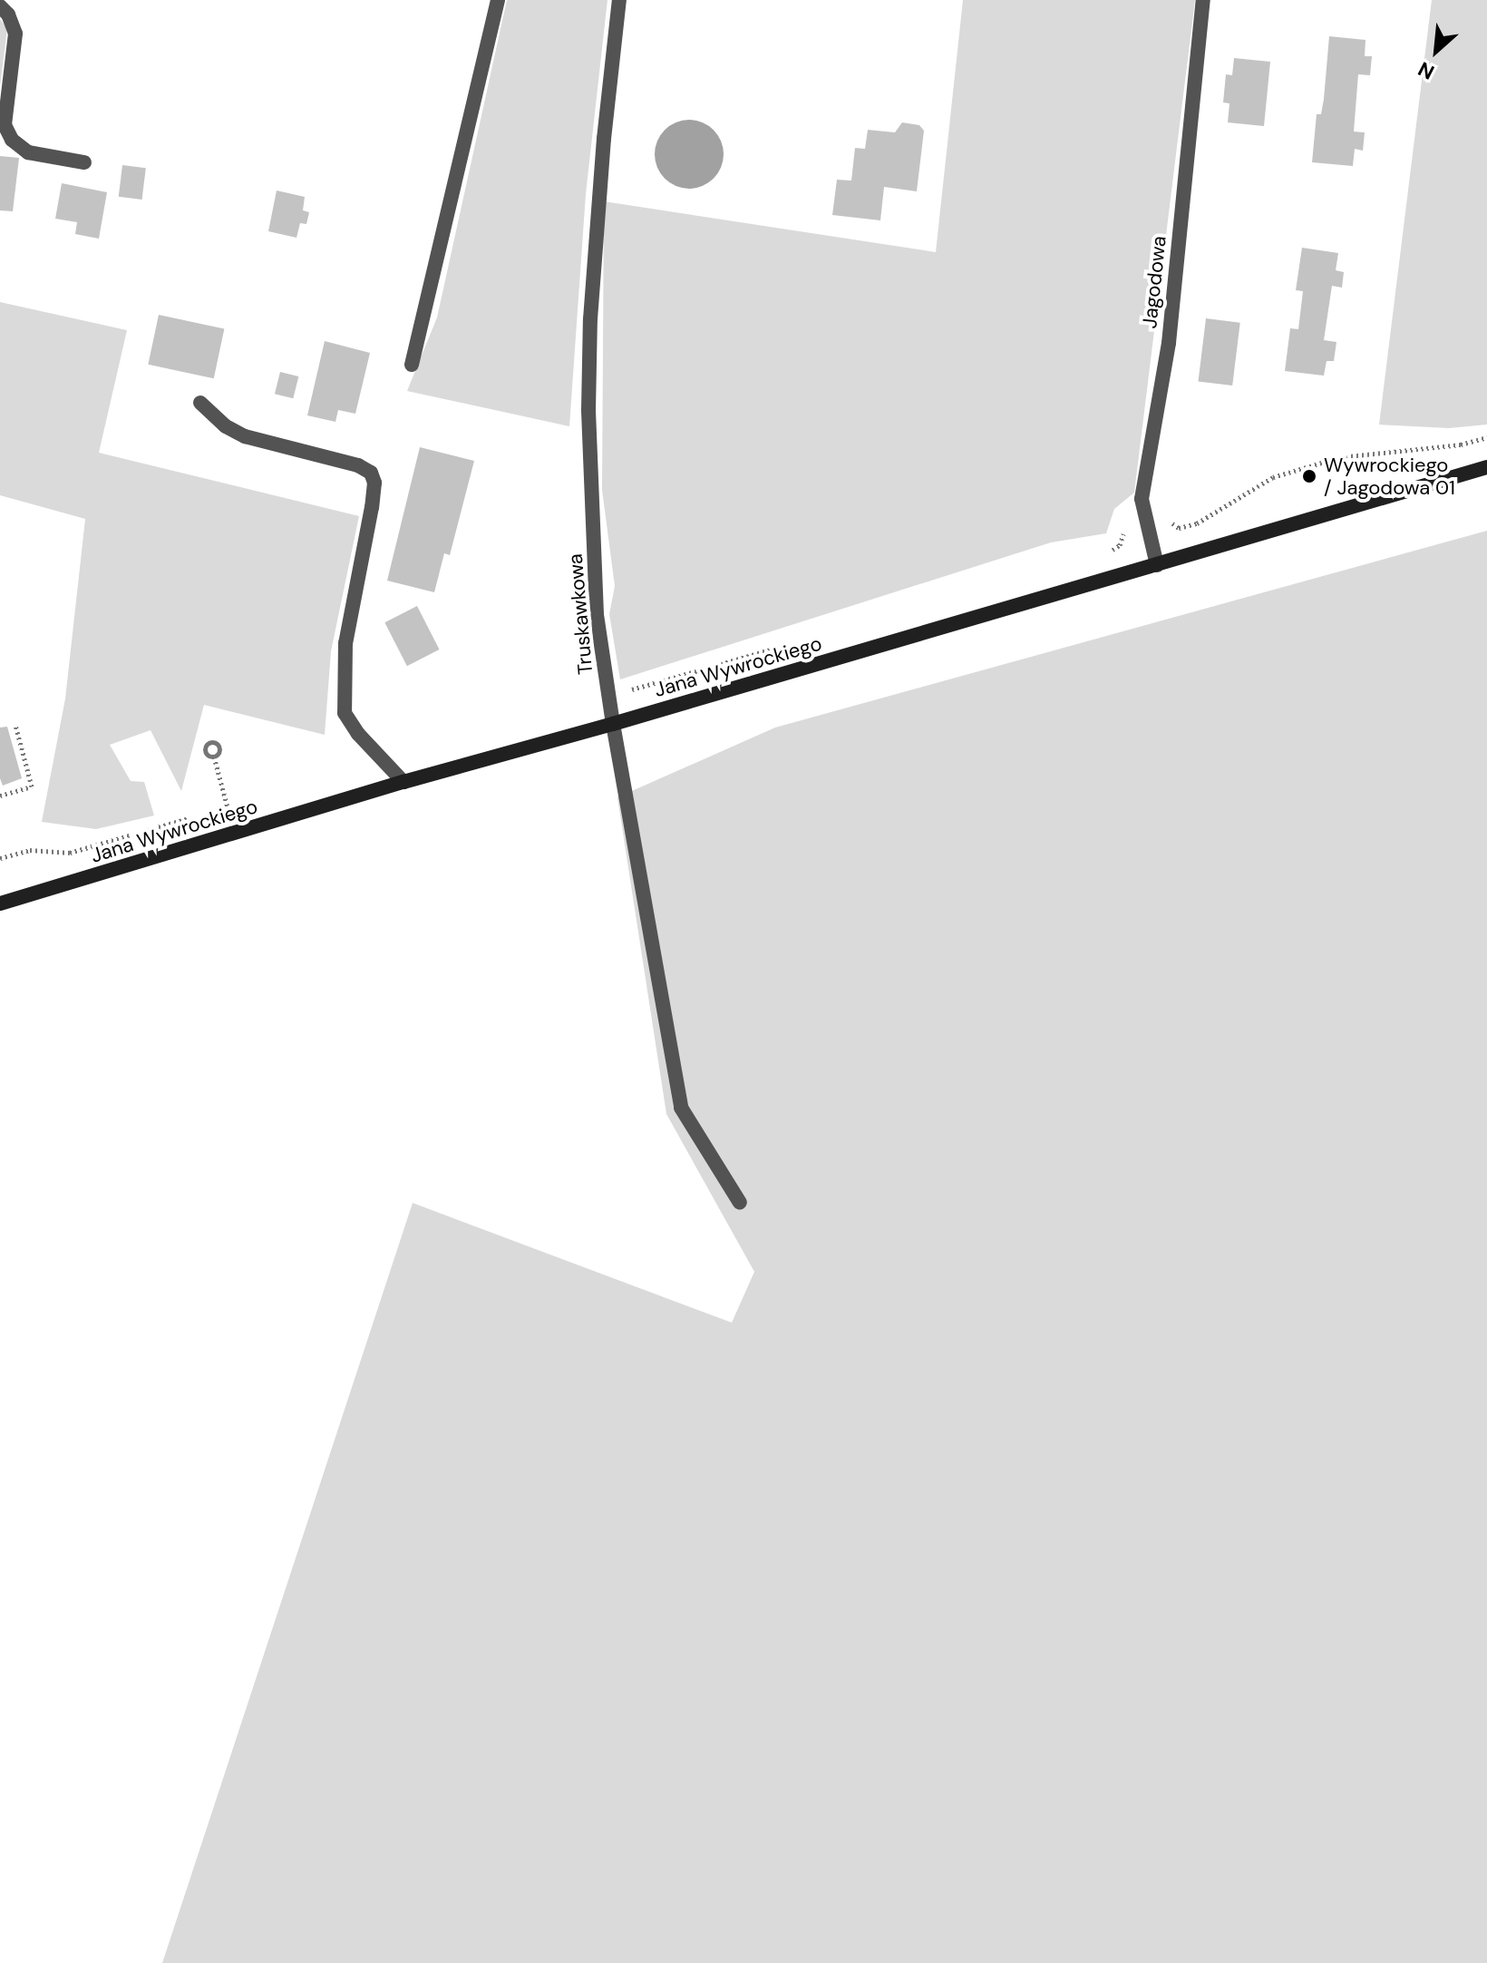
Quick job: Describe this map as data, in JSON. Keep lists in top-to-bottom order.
{
  "streets": {
    "street": ["Jagodowa", "Truskawkowa", "Jana Wywrockiego"]
  },
  "crossings": [
    ["Jagodowa", "Jana Wywrockiego"],
    ["Truskawkowa", "Jana Wywrockiego"]
  ],
  "places": ["Wywrockiego / Jagodowa 01"],
  "north": "bottom left"
}
